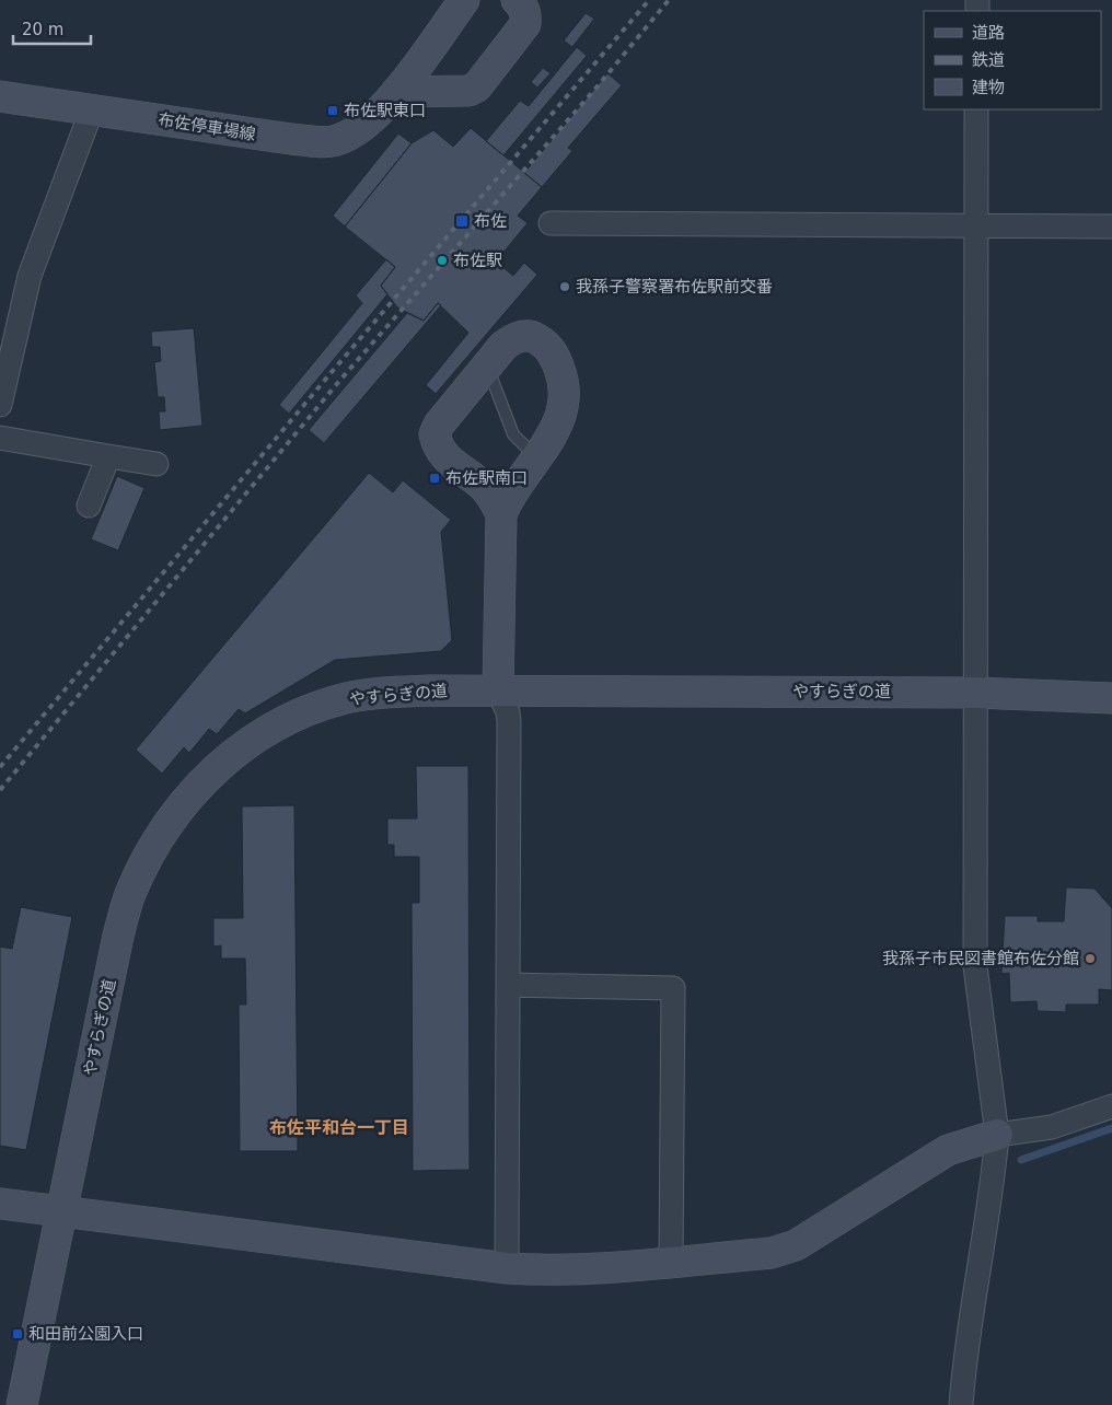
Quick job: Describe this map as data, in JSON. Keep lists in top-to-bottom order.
{
  "streets": {
    "street": ["布佐停車場線", "やすらぎの道"]
  },
  "districts": ["布佐平和台一丁目"],
  "places": {
    "transit": [
      "布佐駅東口",
      "布佐",
      "布佐駅南口",
      "和田前公園入口"
    ],
    "other": ["布佐駅", "我孫子警察署布佐駅前交番", "我孫子市民図書館布佐分館"]
  },
  "legend": ["道路", "鉄道", "建物"],
  "scale_bar": "20 m"
}
